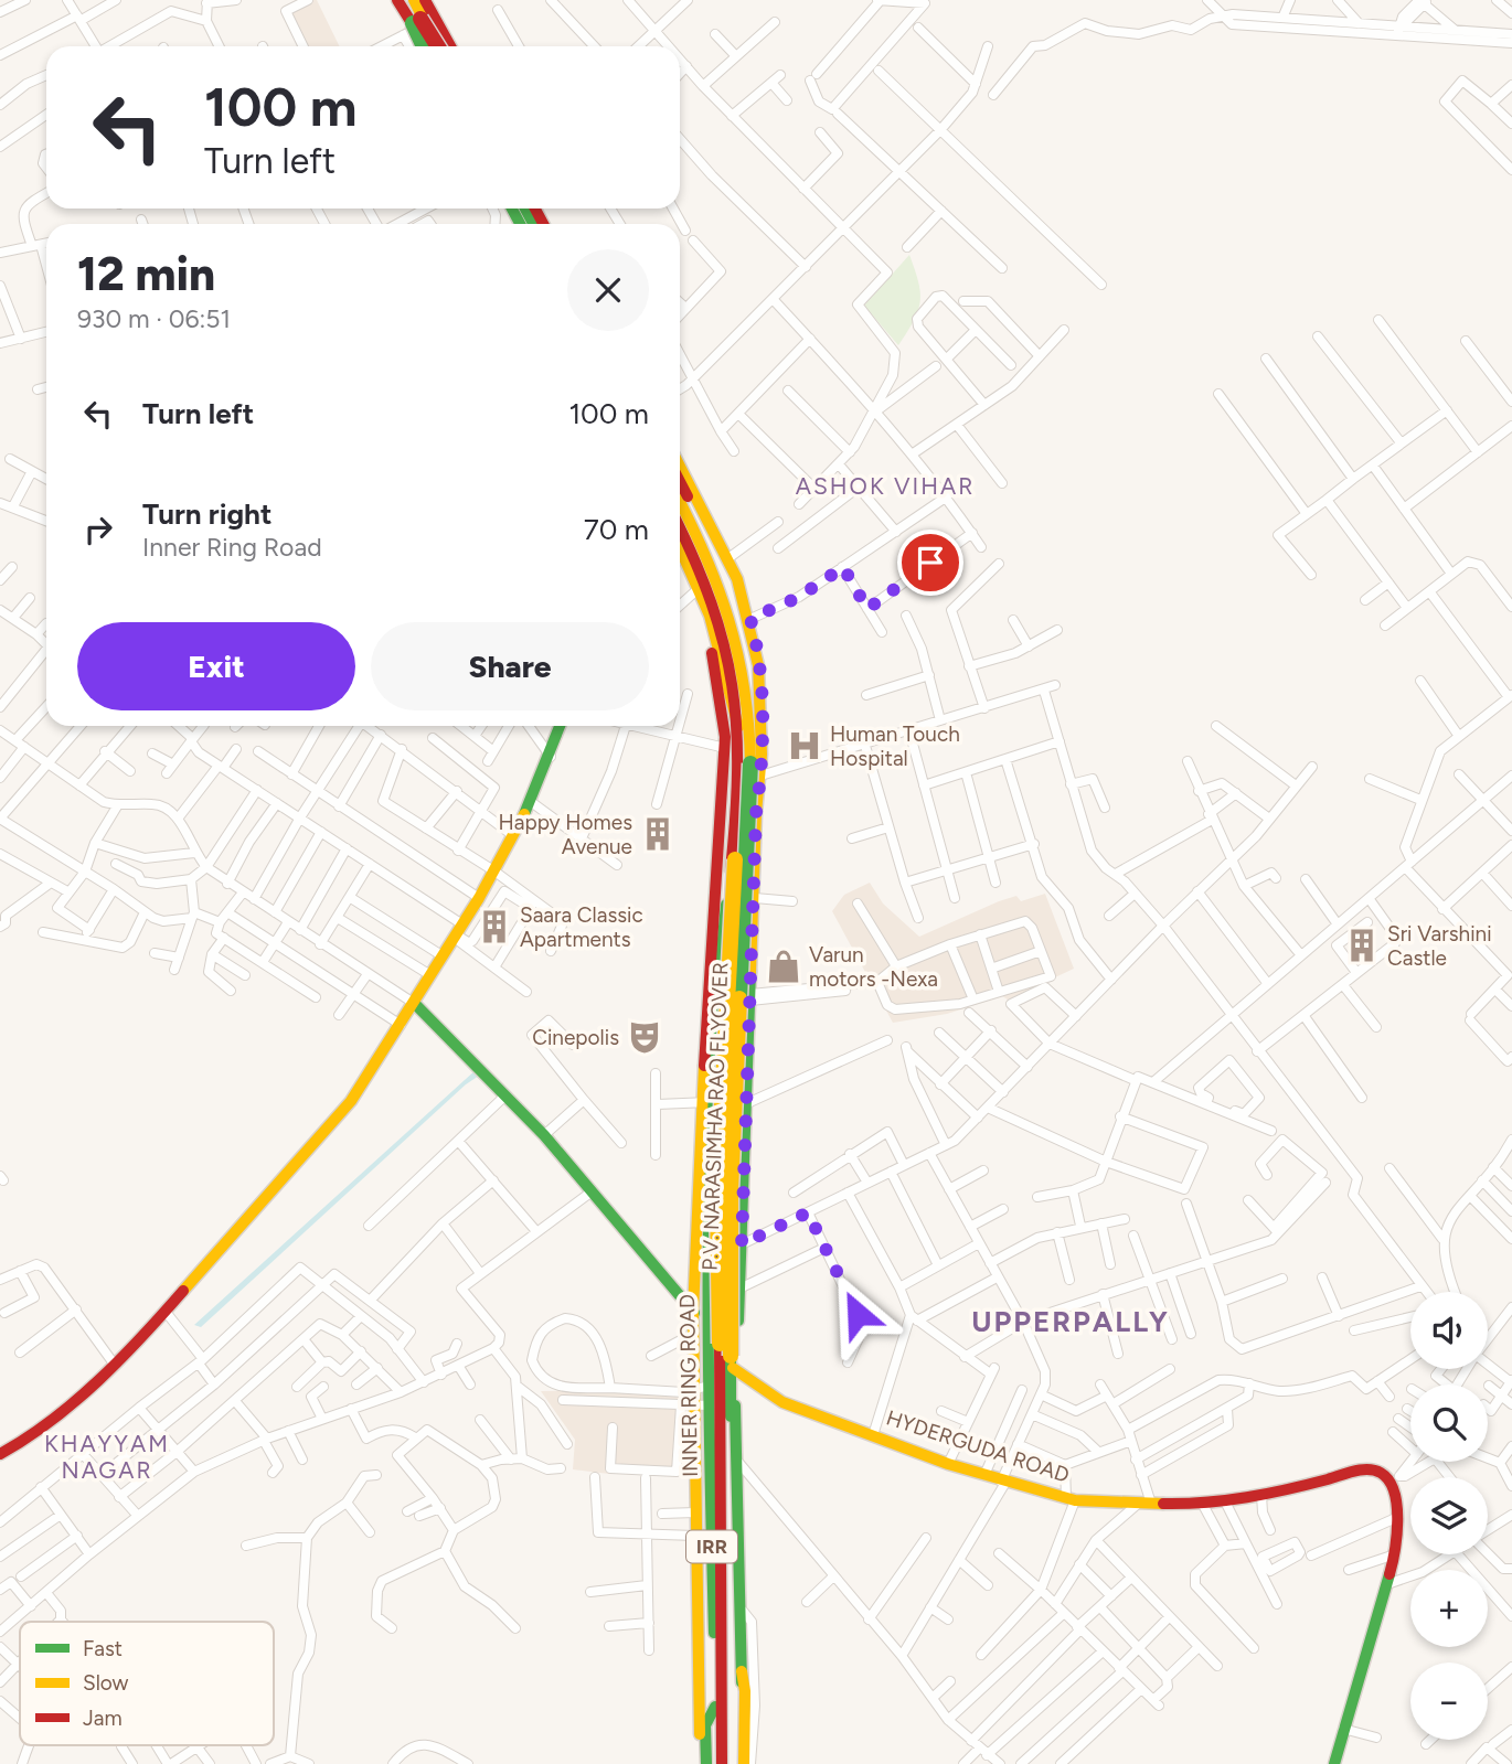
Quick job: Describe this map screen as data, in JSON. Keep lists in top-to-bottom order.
{
  "streets": {
    "main road": [
      "P.V. NARASIMHA RAO FLYOVER",
      "INNER RING ROAD",
      "HYDERGUDA ROAD",
      "IRR"
    ]
  },
  "crossings": [
    ["P.V. NARASIMHA RAO FLYOVER", "INNER RING ROAD"],
    ["INNER RING ROAD", "HYDERGUDA ROAD"]
  ],
  "districts": ["ASHOK VIHAR", "UPPERPALLY", "KHAYYAM NAGAR"],
  "places": {
    "hospital": ["Human Touch Hospital"],
    "building": ["Happy Homes Avenue", "Saara Classic Apartments", "Sri Varshini Castle"],
    "shop": ["Varun motors -Nexa"],
    "theatre": ["Cinepolis"]
  },
  "legend": ["Fast", "Slow", "Jam"],
  "page": {
    "turn": ["100 m", "Turn left"],
    "heading": ["12 min", "930 m · 06:51"],
    "list": [
      {
        "name": "Turn left",
        "value": "100 m"
      },
      {
        "name": "Turn right",
        "note": "Inner Ring Road",
        "value": "70 m"
      }
    ],
    "buttons": ["Exit", "Share"],
    "map_buttons": ["+", "−"]
  }
}
